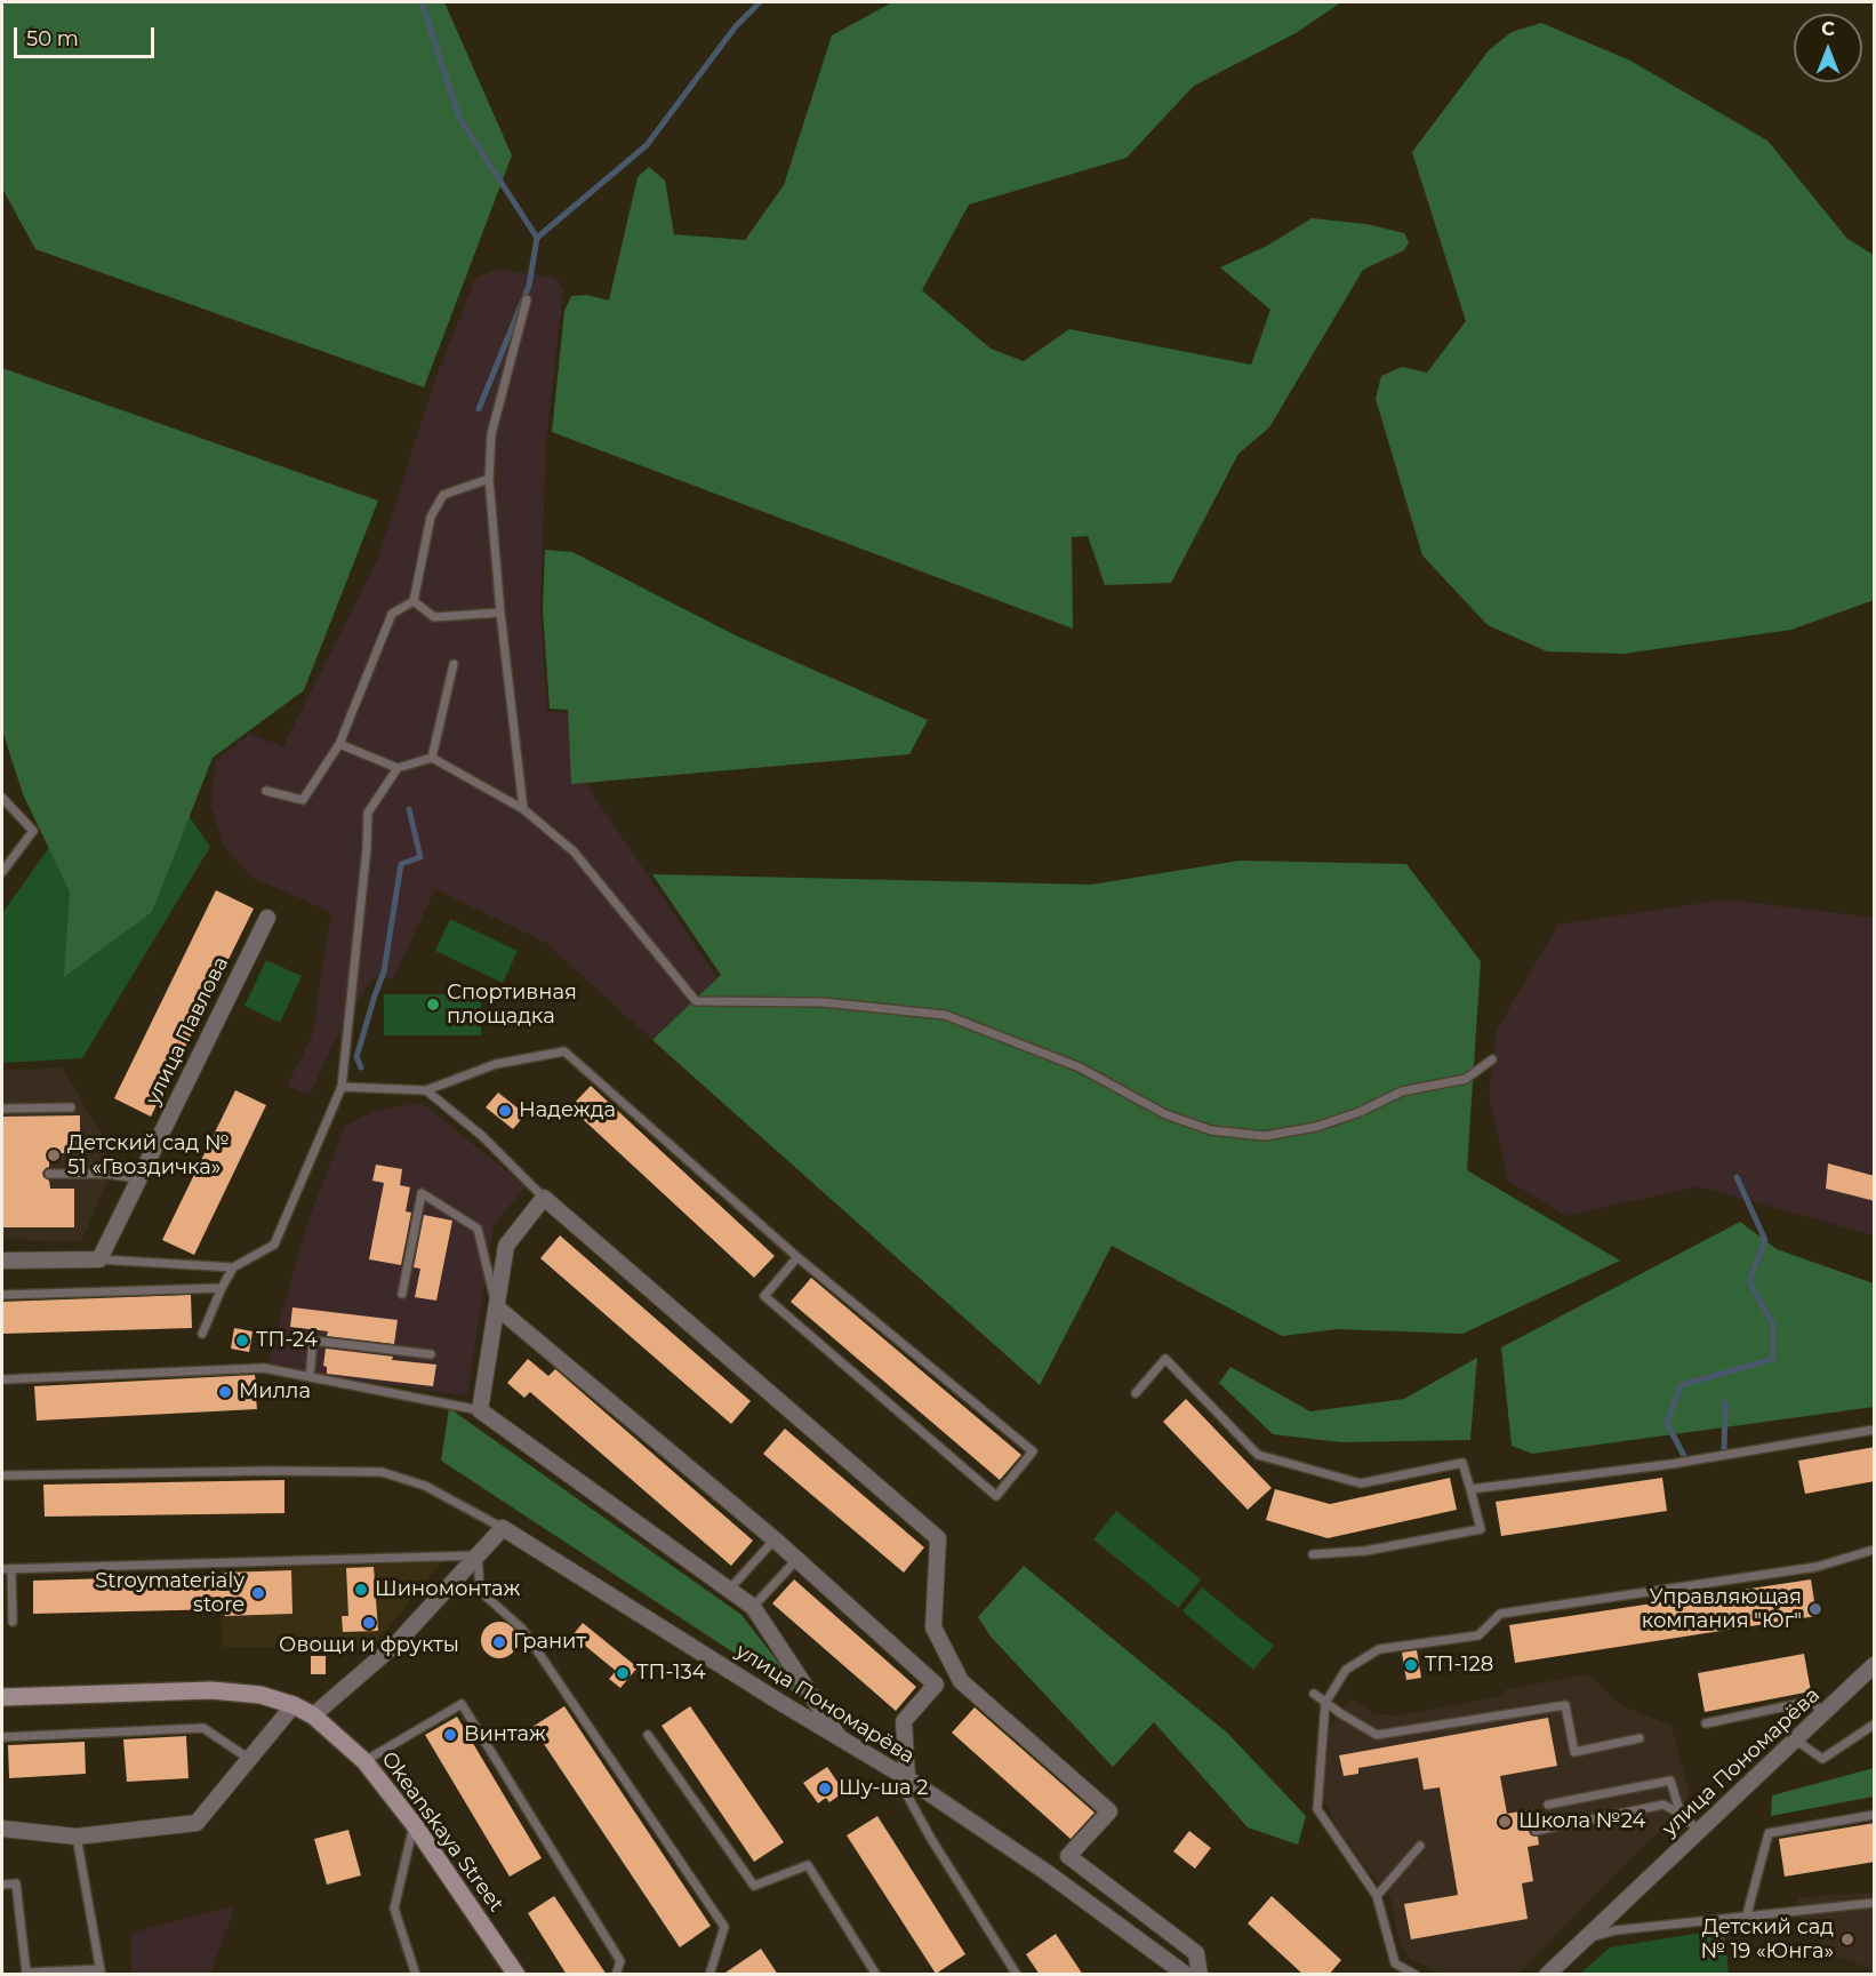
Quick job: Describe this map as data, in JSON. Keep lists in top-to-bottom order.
{
  "streets": {
    "main road": ["Okeanskaya Street"],
    "street": ["улица Павлова", "улица Пономарёва"]
  },
  "places": [
    "Спортивная площадка",
    "Надежда",
    "Детский сад № 51 «Гвоздичка»",
    "ТП-24",
    "Милла",
    "Шиномонтаж",
    "Stroymaterialy store",
    "Управляющая компания \"Юг\"",
    "Овощи и фрукты",
    "Гранит",
    "ТП-128",
    "ТП-134",
    "Винтаж",
    "Шу-ша 2",
    "Школа №24",
    "Детский сад № 19 «Юнга»"
  ],
  "scale_bar": "50 m",
  "north": "top"
}
